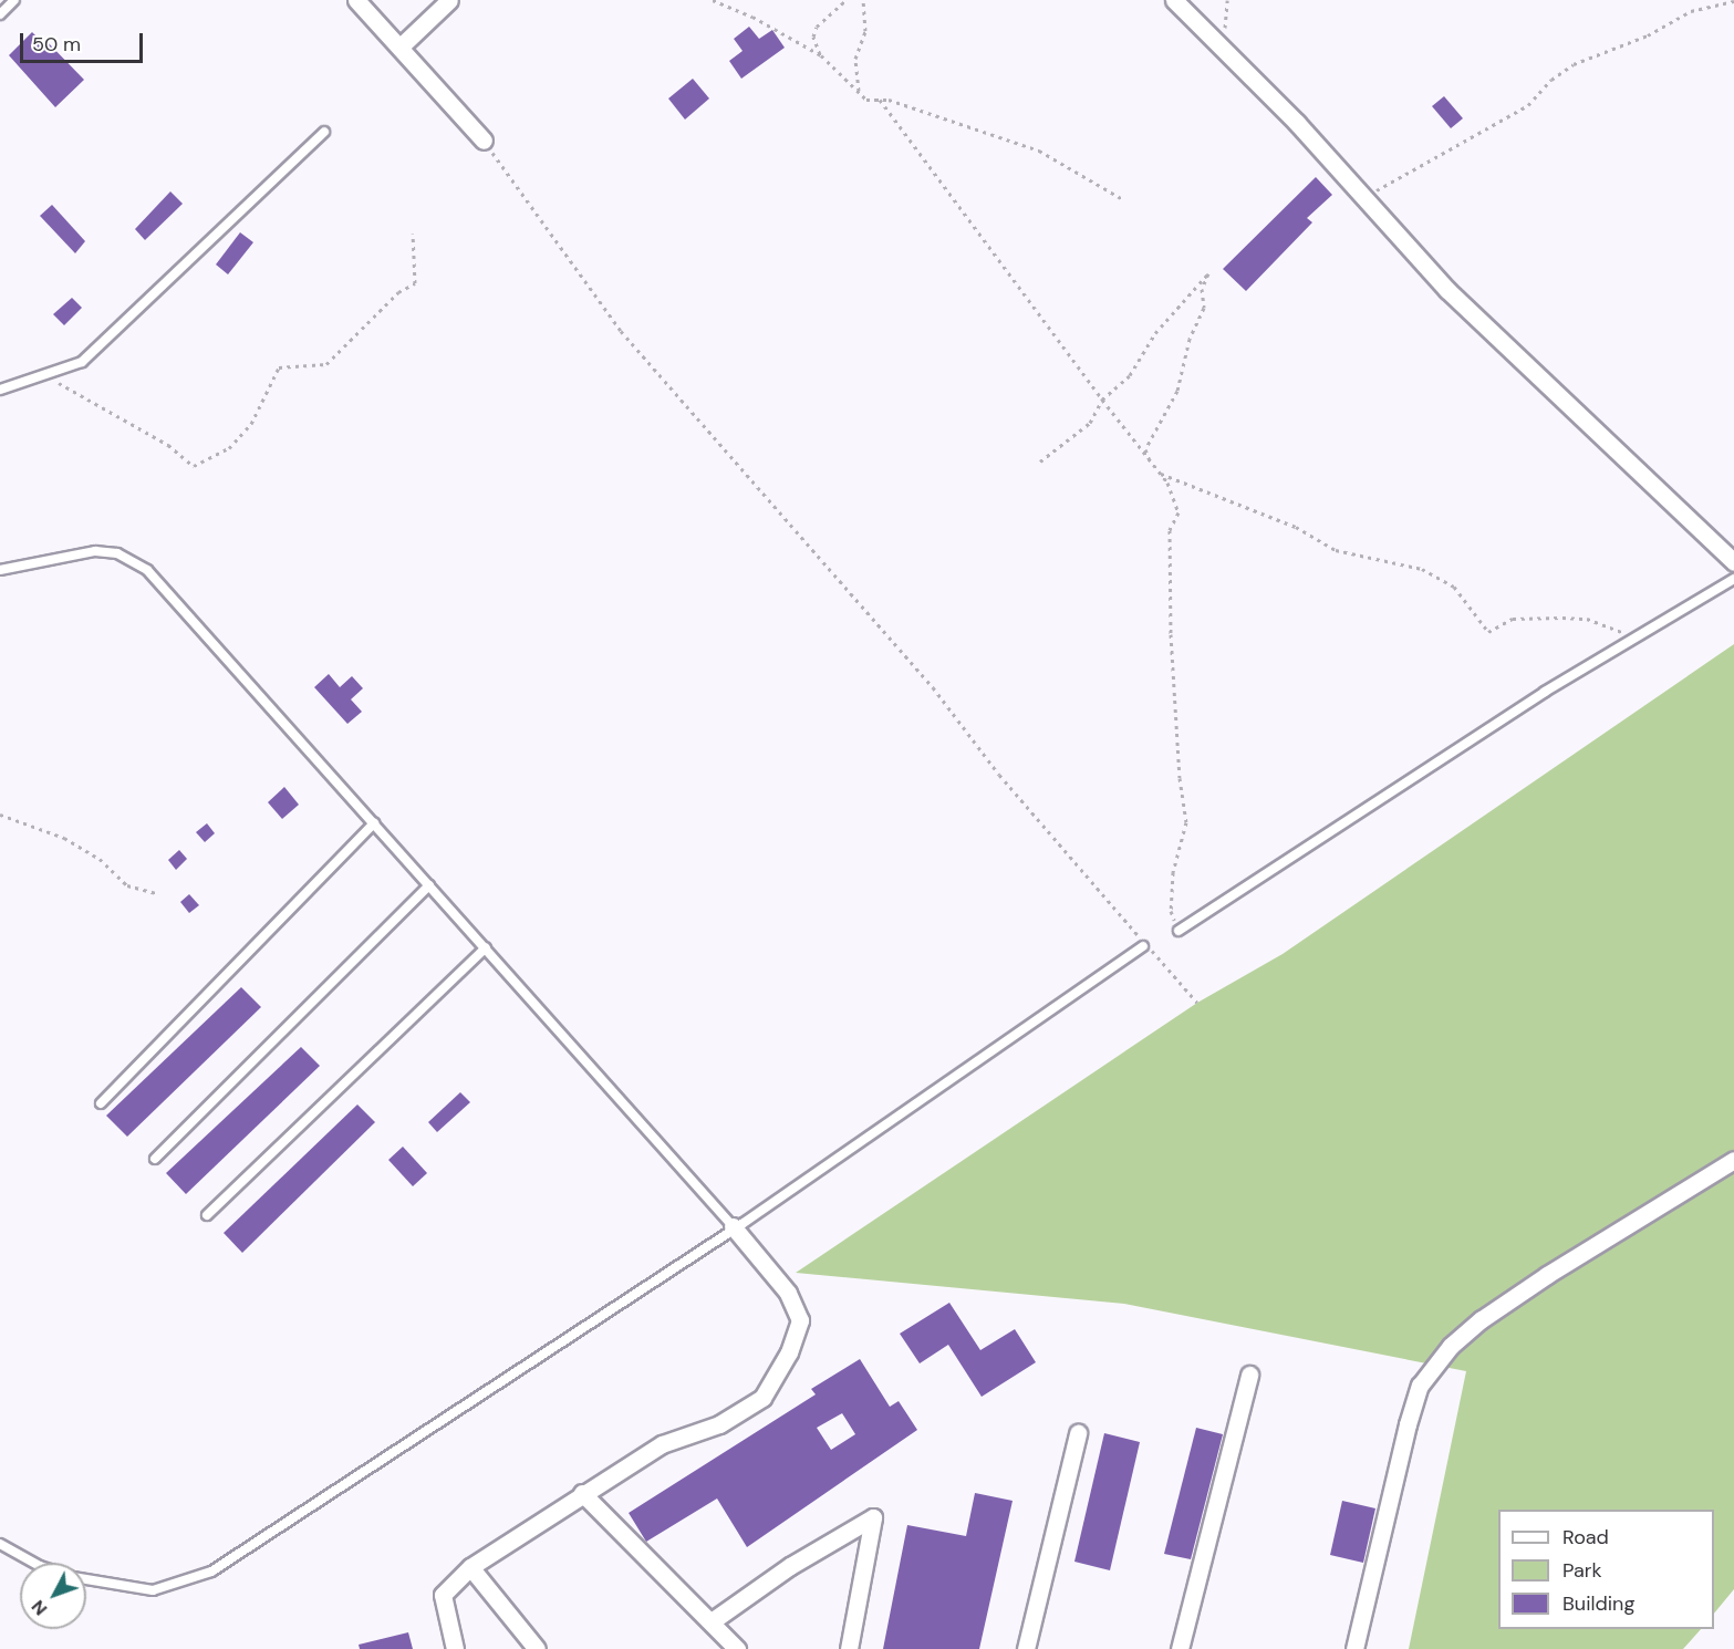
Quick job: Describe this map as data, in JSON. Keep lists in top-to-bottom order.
{
  "legend": ["Road", "Park", "Building"],
  "scale_bar": "50 m",
  "north": "bottom left"
}
